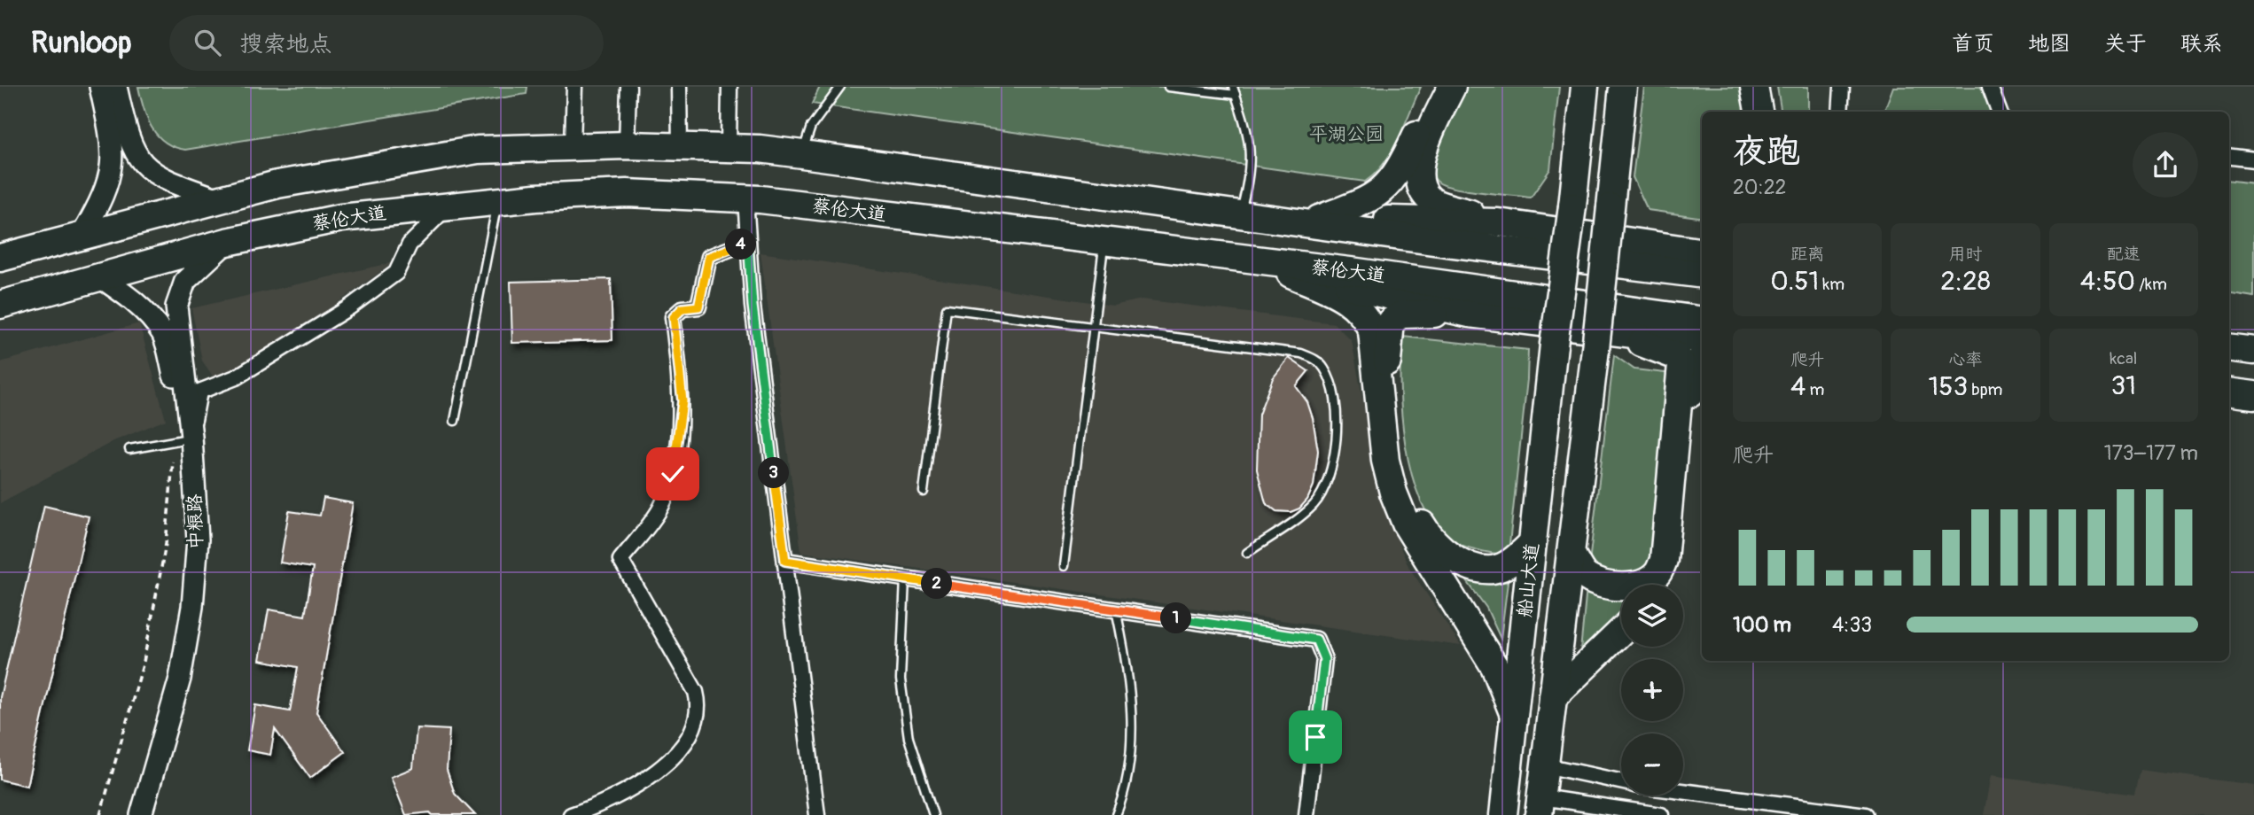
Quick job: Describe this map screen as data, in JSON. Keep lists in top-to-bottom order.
{
  "streets": {
    "highway": ["蔡伦大道", "船山大道"],
    "street": ["中粮路"]
  },
  "crossings": [
    ["蔡伦大道", "中粮路"]
  ],
  "parks": ["平湖公园"],
  "page": {
    "header": "Runloop",
    "search": "搜索地点",
    "nav": [
      "首页",
      "地图",
      "关于",
      "联系"
    ],
    "heading": ["夜跑", "20:22"],
    "stats": [
      ["距离", "0.51 km"],
      ["用时", "2:28"],
      ["配速", "4:50 /km"],
      ["爬升", "4 m"],
      ["心率", "153 bpm"],
      ["kcal", "31"]
    ],
    "pins": [
      "4",
      "3",
      "2",
      "1"
    ],
    "chart": ["爬升", "173–177 m"],
    "map_buttons": ["+", "−"],
    "list": [
      {
        "name": "100 m",
        "note": "4:33"
      }
    ]
  }
}
